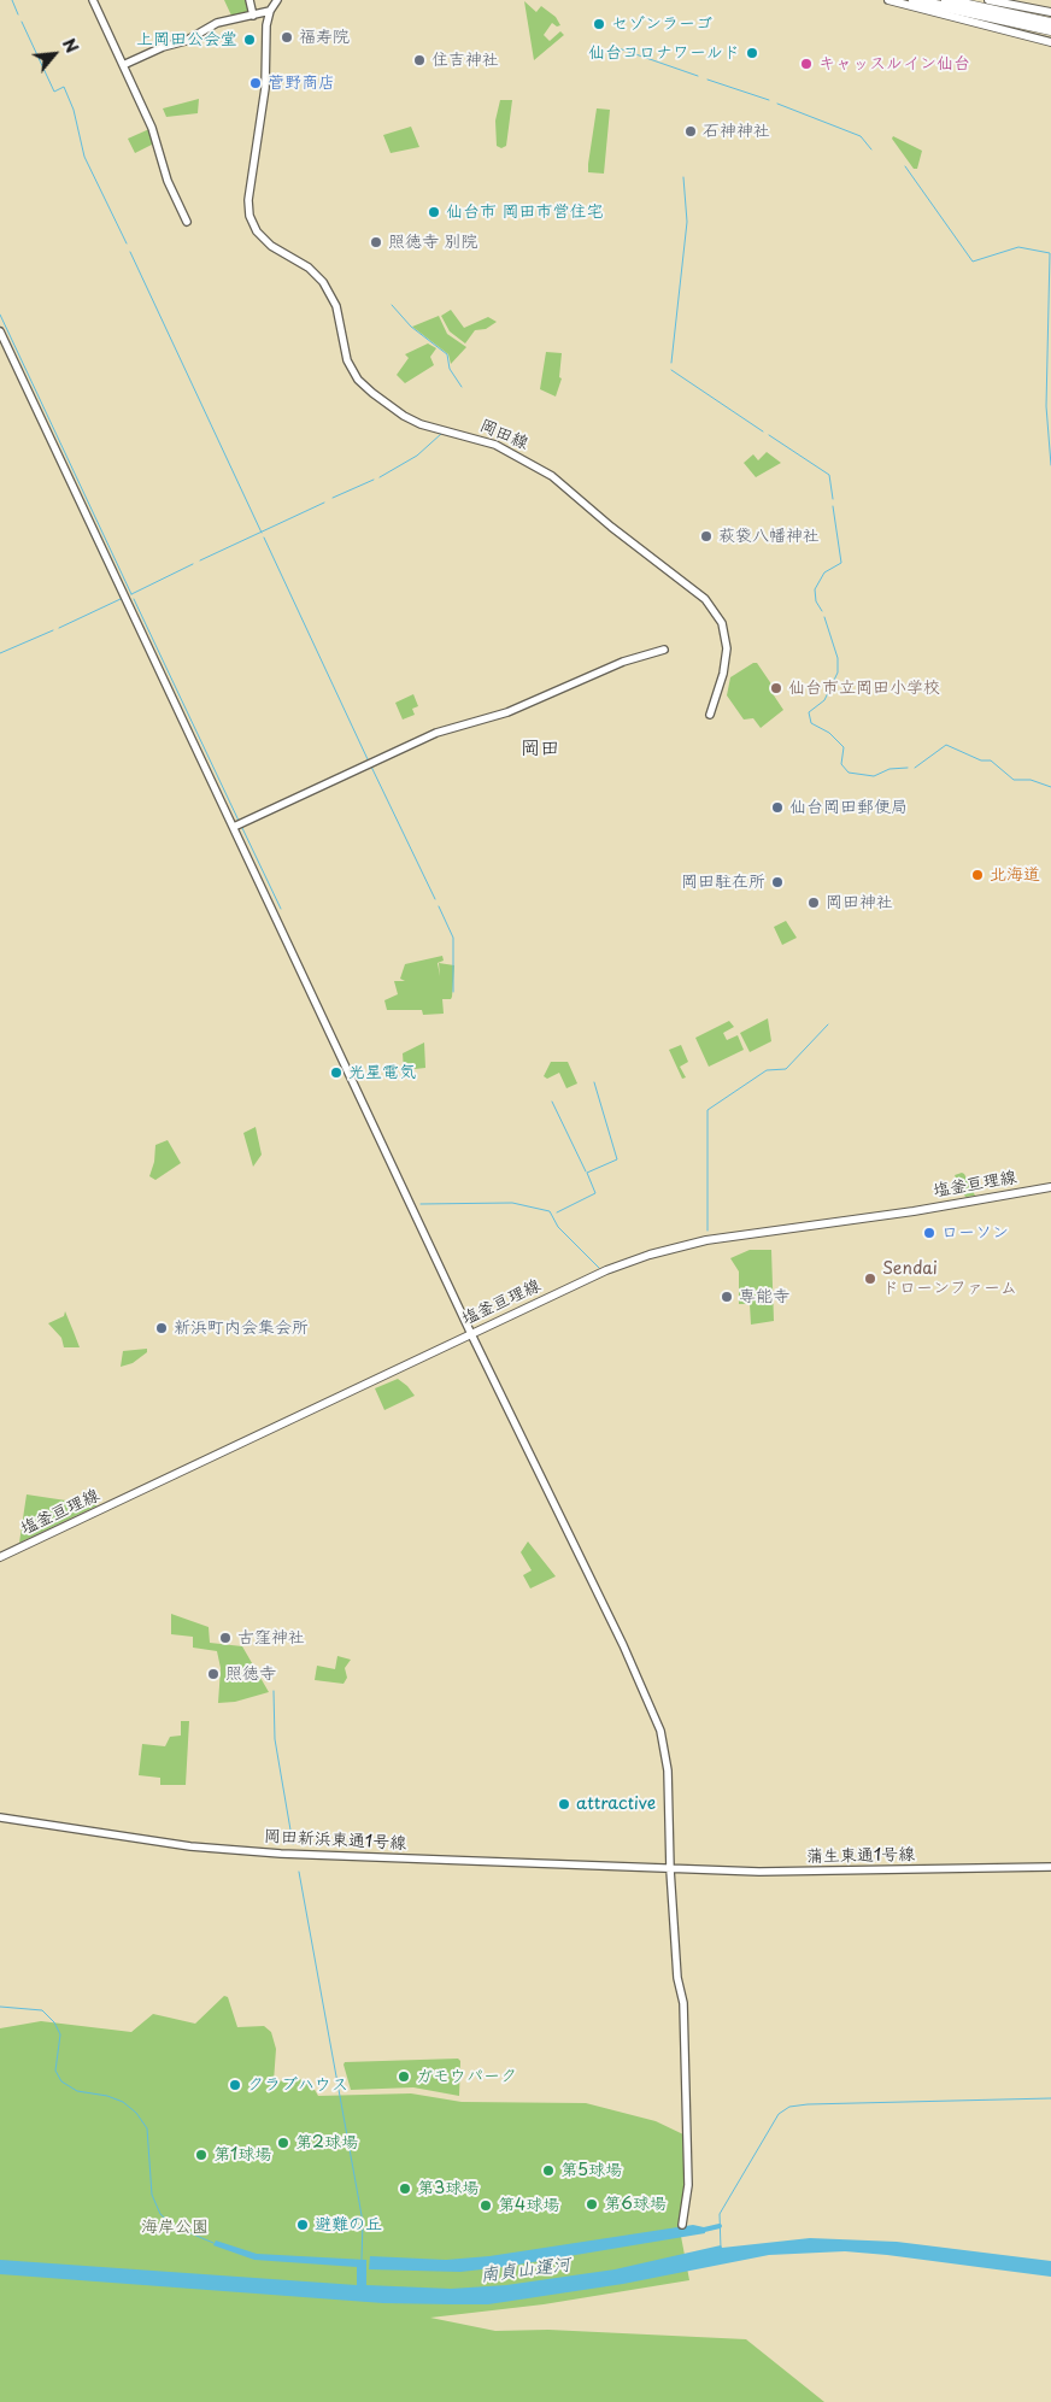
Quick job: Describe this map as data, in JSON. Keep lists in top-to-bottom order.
{
  "streets": {
    "main road": ["塩釜亘理線"],
    "street": ["岡田線", "岡田新浜東通1号線", "蒲生東通1号線"]
  },
  "crossings": [
    ["岡田新浜東通1号線", "蒲生東通1号線"]
  ],
  "districts": ["岡田"],
  "water": ["南貞山運河"],
  "parks": ["海岸公園"],
  "places": [
    "セゾンラーゴ",
    "福寿院",
    "上岡田公会堂",
    "仙台コロナワールド",
    "住吉神社",
    "キャッスルイン仙台",
    "菅野商店",
    "石神神社",
    "仙台市 岡田市営住宅",
    "照徳寺 別院",
    "萩袋八幡神社",
    "仙台市立岡田小学校",
    "仙台岡田郵便局",
    "北海道",
    "岡田駐在所",
    "岡田神社",
    "光星電気",
    "ローソン",
    "Sendai ドローンファーム",
    "専能寺",
    "新浜町内会集会所",
    "古窪神社",
    "照徳寺",
    "attractive",
    "ガモウパーク",
    "クラブハウス",
    "第2球場",
    "第1球場",
    "第5球場",
    "第3球場",
    "第6球場",
    "第4球場",
    "避難の丘"
  ],
  "north": "top right"
}
